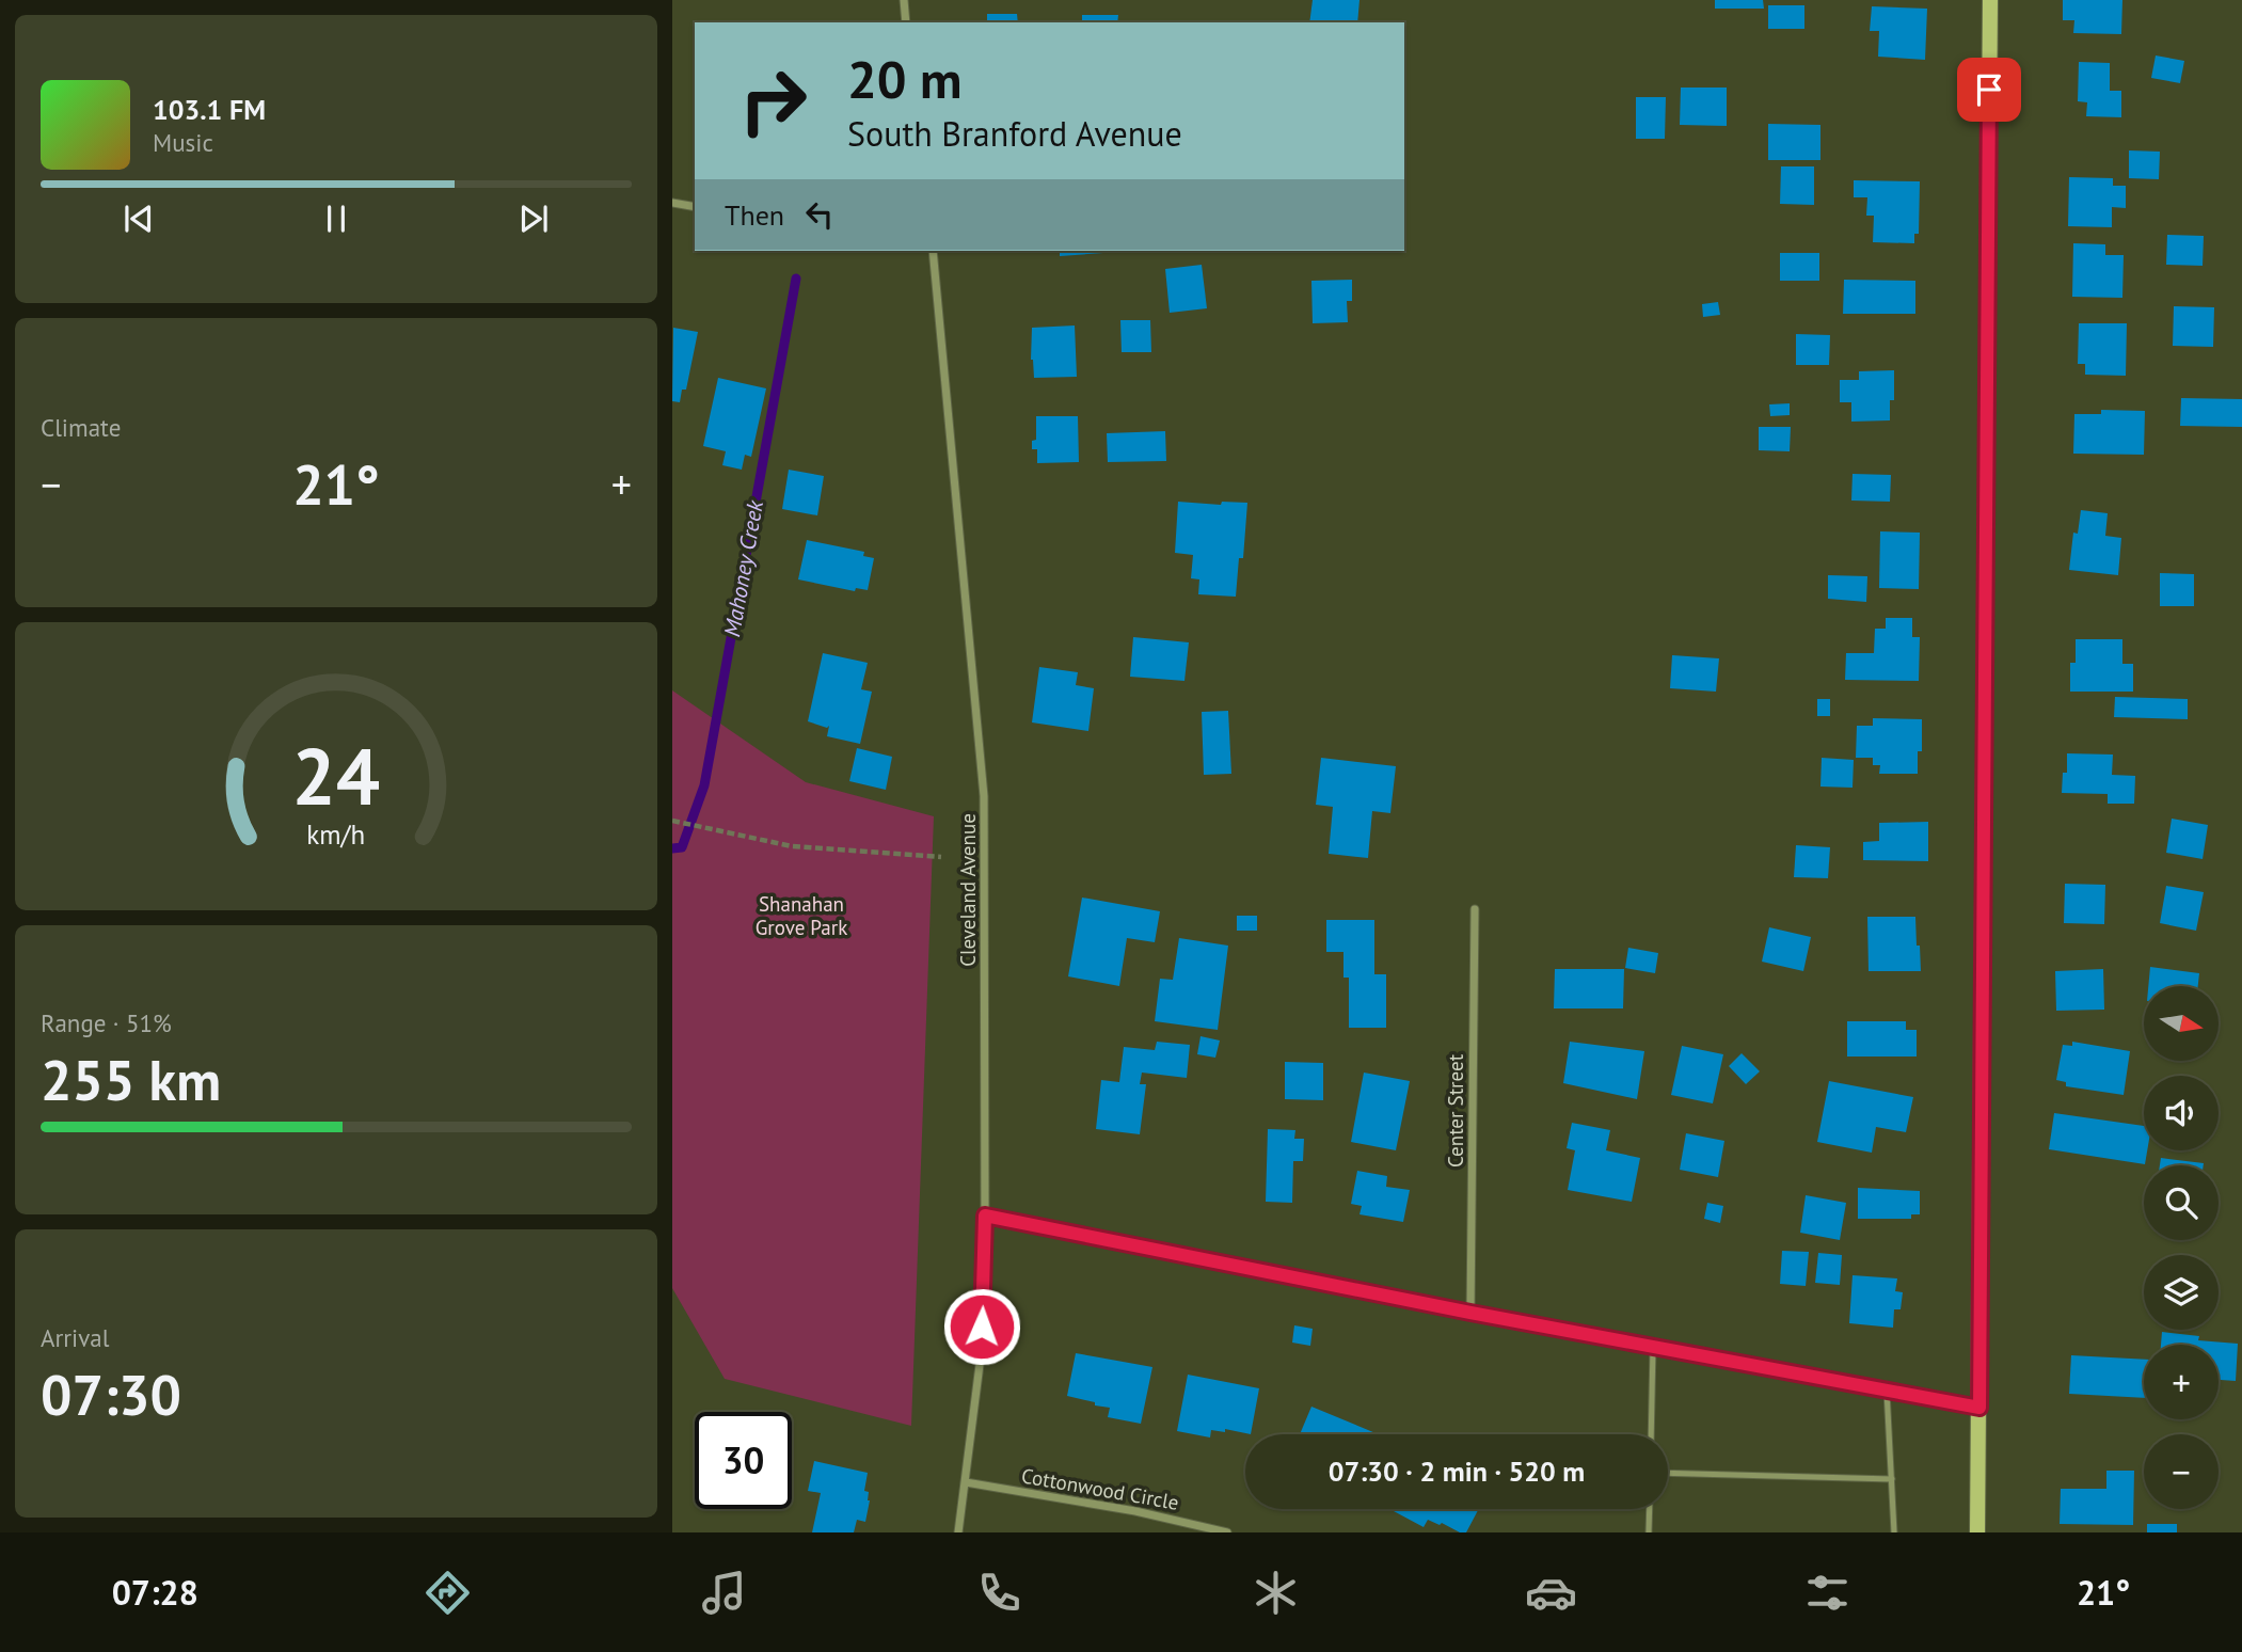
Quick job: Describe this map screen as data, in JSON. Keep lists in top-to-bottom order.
{
  "streets": {
    "street": ["Cleveland Avenue", "Center Street", "Cottonwood Circle"]
  },
  "crossings": [
    ["Cleveland Avenue", "Cottonwood Circle"]
  ],
  "water": ["Mahoney Creek"],
  "parks": ["Shanahan Grove Park"],
  "north": "right",
  "page": {
    "turn": ["20 m", "South Branford Avenue"],
    "song": ["103.1 FM", "Music"],
    "then": "Then",
    "tile": [
      "Climate",
      ["Range · 51%", "255 km"],
      ["Arrival", "07:30"]
    ],
    "heat": ["−", "21°", "+"],
    "map_buttons": ["+", "−"],
    "limit": "30",
    "trip": "07:30 · 2 min · 520 m",
    "tabs": ["07:28", "21°"],
    "gauge": ["24", "km/h"]
  }
}
